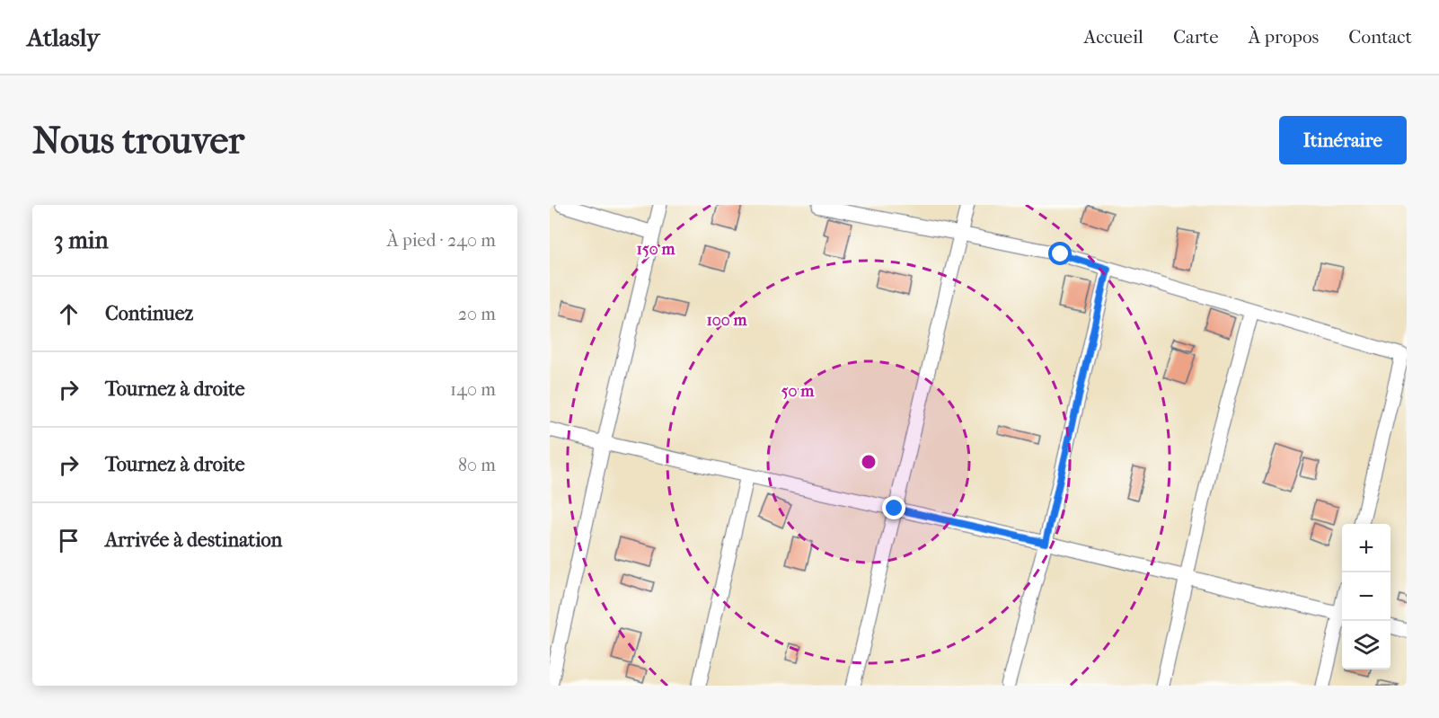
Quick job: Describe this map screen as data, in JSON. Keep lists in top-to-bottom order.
{
  "page": {
    "header": "Atlasly",
    "nav": [
      "Accueil",
      "Carte",
      "À propos",
      "Contact"
    ],
    "buttons": "Itinéraire",
    "title": "Nous trouver",
    "heading": ["3 min", "À pied · 240 m"],
    "list": [
      ["Continuez", "20 m"],
      ["Tournez à droite", "140 m"],
      ["Tournez à droite", "80 m"],
      "Arrivée à destination"
    ],
    "map_buttons": ["+", "−"]
  },
  "rings": ["150 m", "100 m", "50 m"]
}
